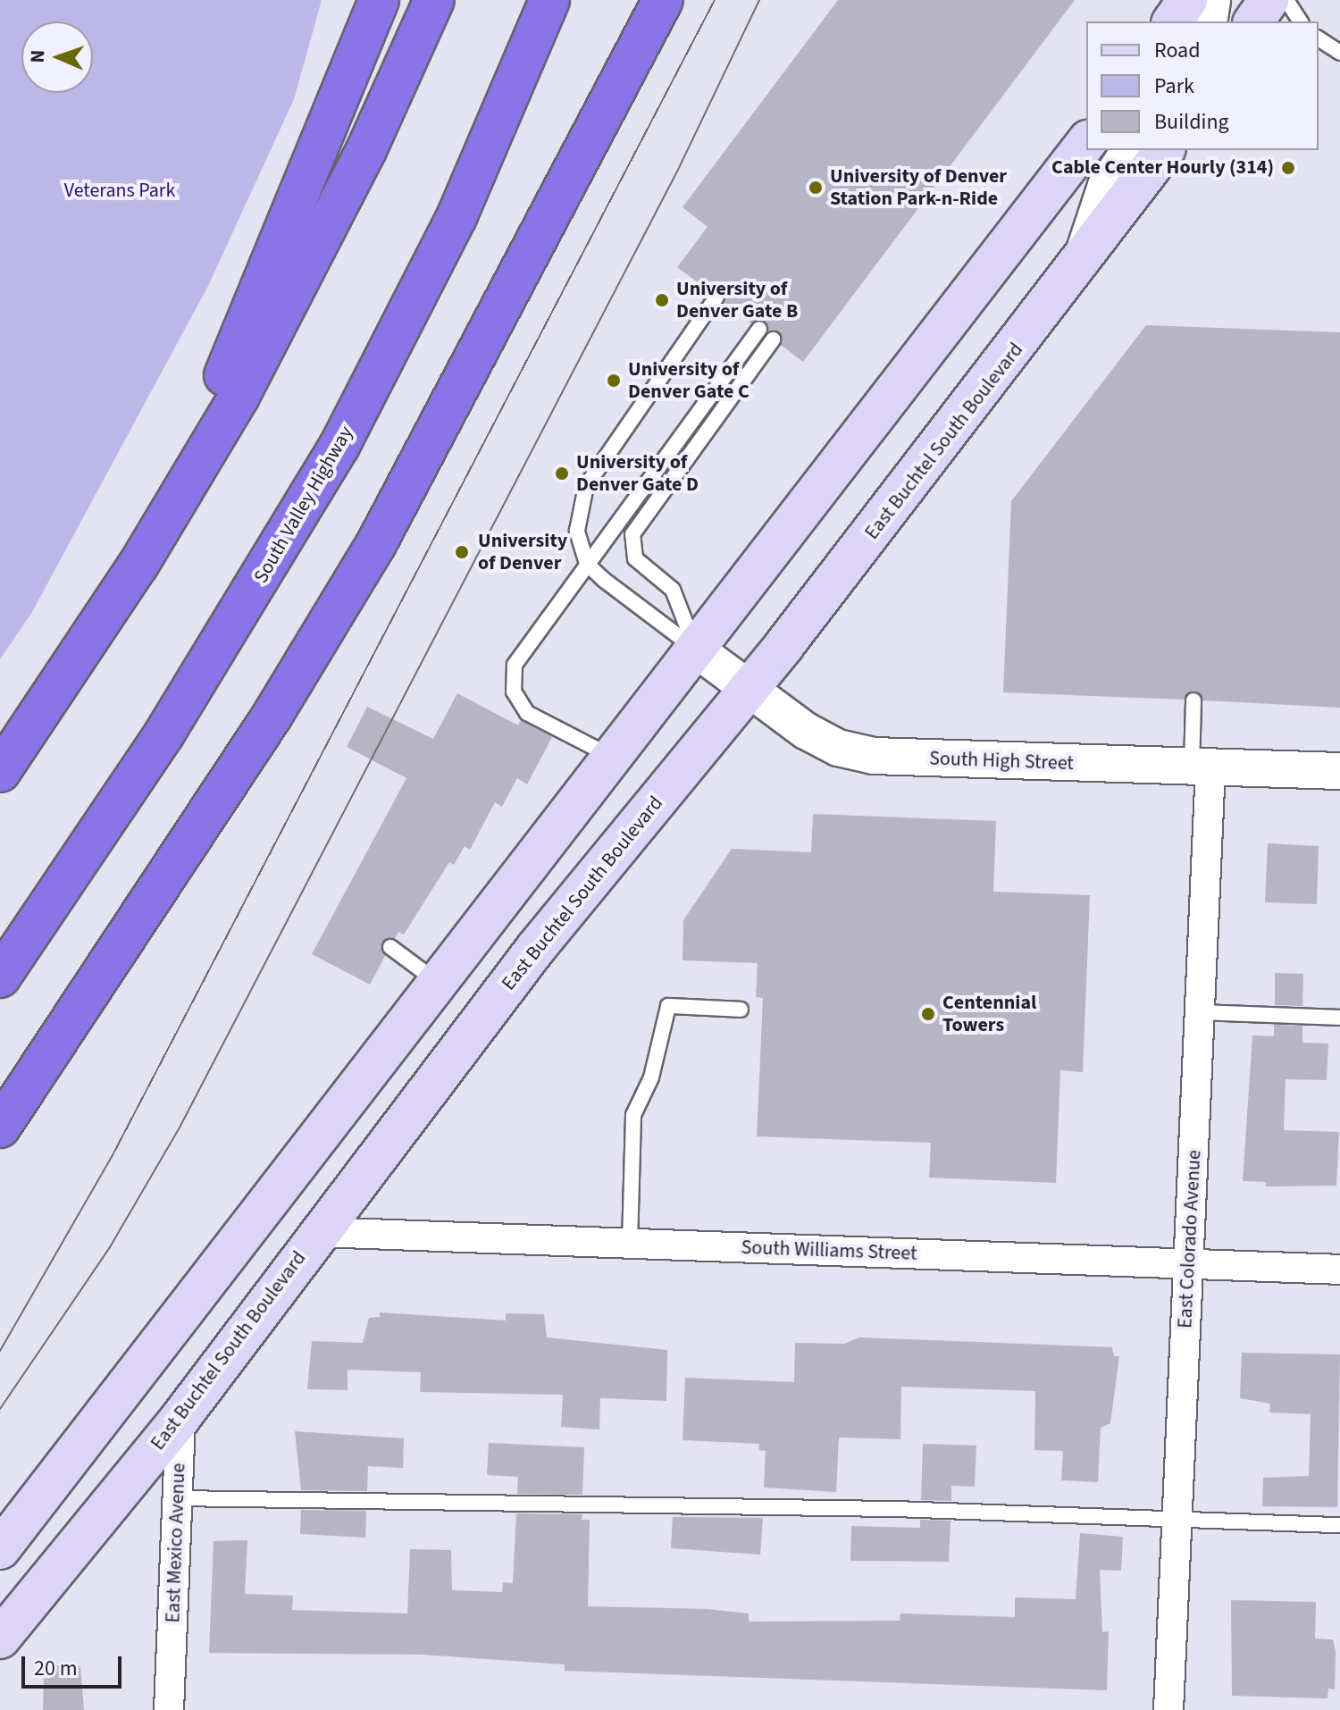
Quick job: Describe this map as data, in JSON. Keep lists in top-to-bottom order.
{
  "streets": {
    "highway": ["South Valley Highway"],
    "main road": ["East Buchtel South Boulevard"],
    "street": [
      "South High Street",
      "East Colorado Avenue",
      "South Williams Street",
      "East Mexico Avenue"
    ]
  },
  "crossings": [
    ["East Buchtel South Boulevard", "South High Street"],
    ["East Buchtel South Boulevard", "South Williams Street"],
    ["East Buchtel South Boulevard", "East Mexico Avenue"],
    ["South High Street", "East Colorado Avenue"],
    ["East Colorado Avenue", "South Williams Street"]
  ],
  "parks": ["Veterans Park"],
  "places": [
    "Cable Center Hourly (314)",
    "University of Denver Station Park-n-Ride",
    "University of Denver Gate B",
    "University of Denver Gate C",
    "University of Denver Gate D",
    "University of Denver",
    "Centennial Towers"
  ],
  "legend": ["Road", "Park", "Building"],
  "scale_bar": "20 m",
  "north": "left"
}
